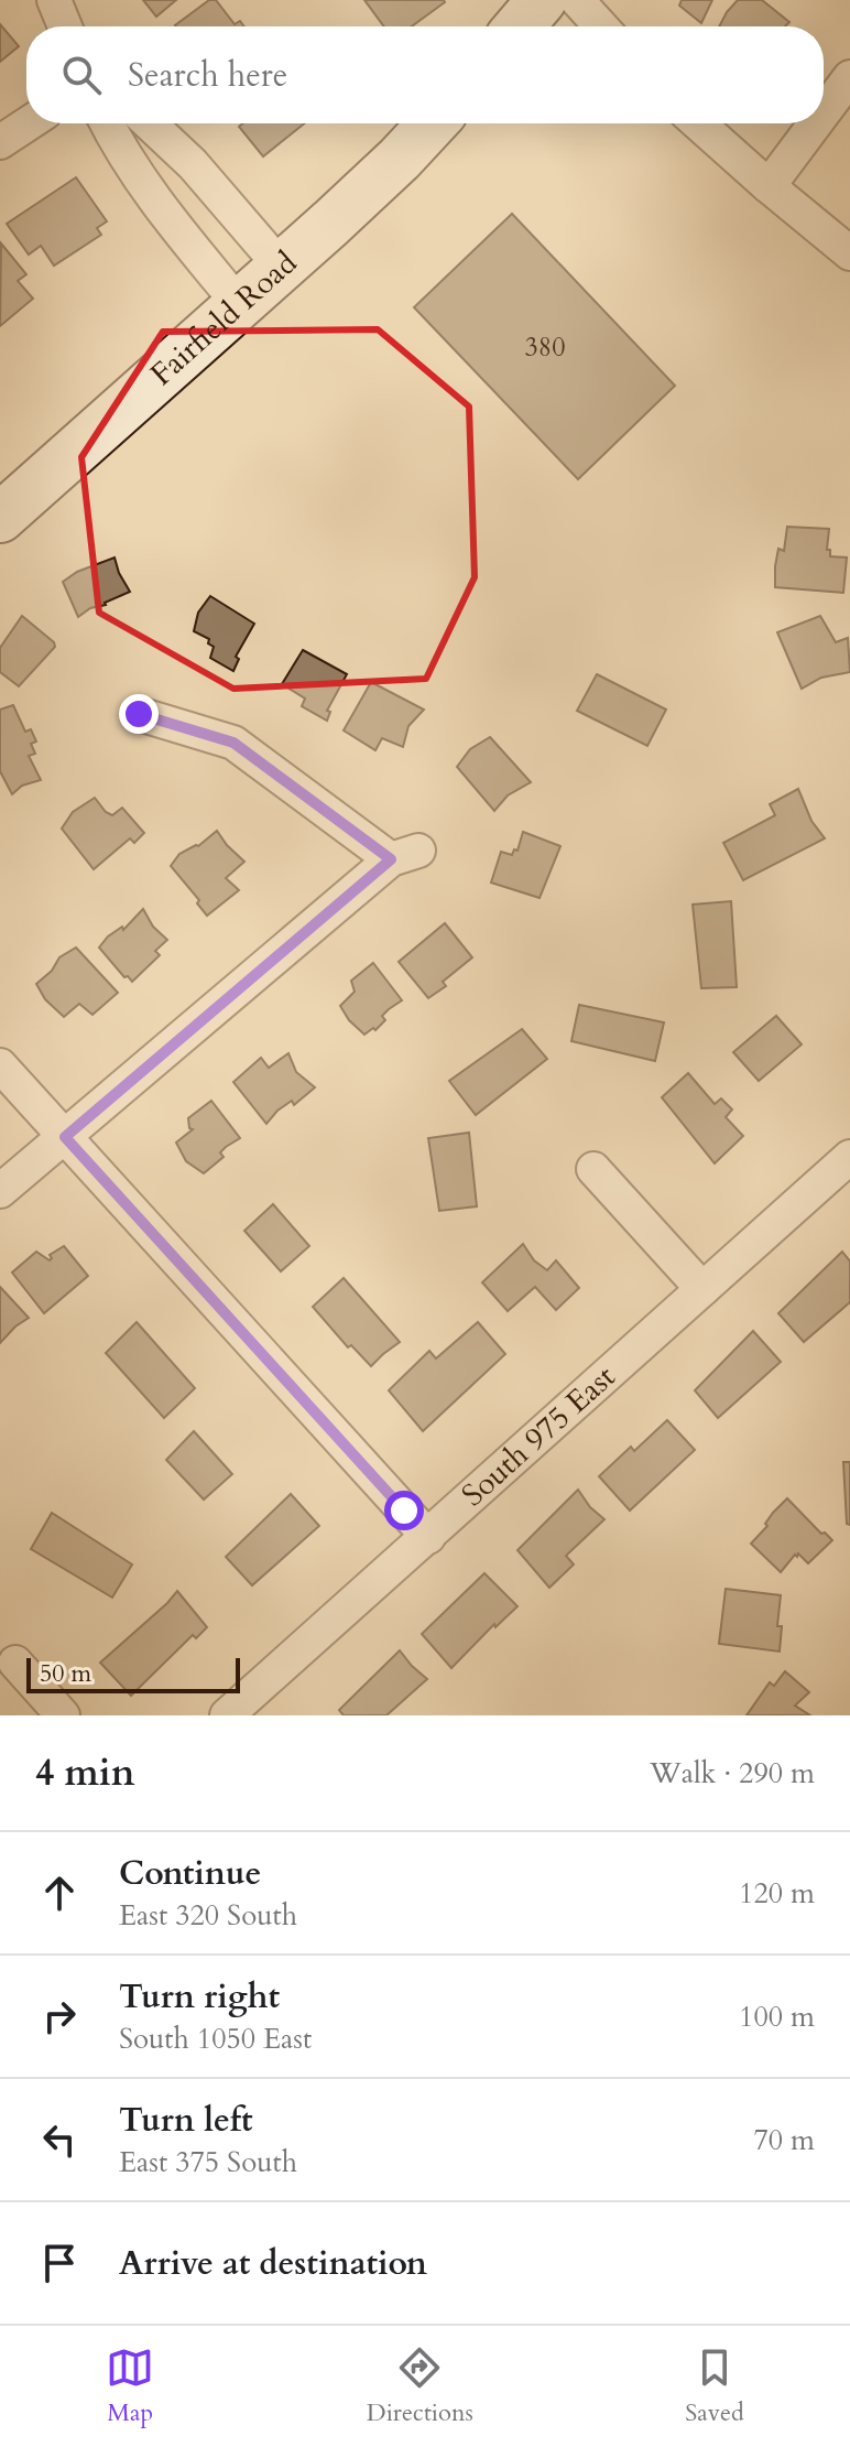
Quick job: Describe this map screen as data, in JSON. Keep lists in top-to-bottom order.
{
  "streets": {
    "street": ["Fairfield Road", "South 975 East"]
  },
  "house_numbers": ["380"],
  "scale_bar": "50 m",
  "page": {
    "search": "Search here",
    "scale": "50 m",
    "heading": ["4 min", "Walk · 290 m"],
    "list": [
      ["Continue", "East 320 South", "120 m"],
      ["Turn right", "South 1050 East", "100 m"],
      ["Turn left", "East 375 South", "70 m"],
      "Arrive at destination"
    ],
    "nav": ["Map", "Directions", "Saved"]
  }
}
